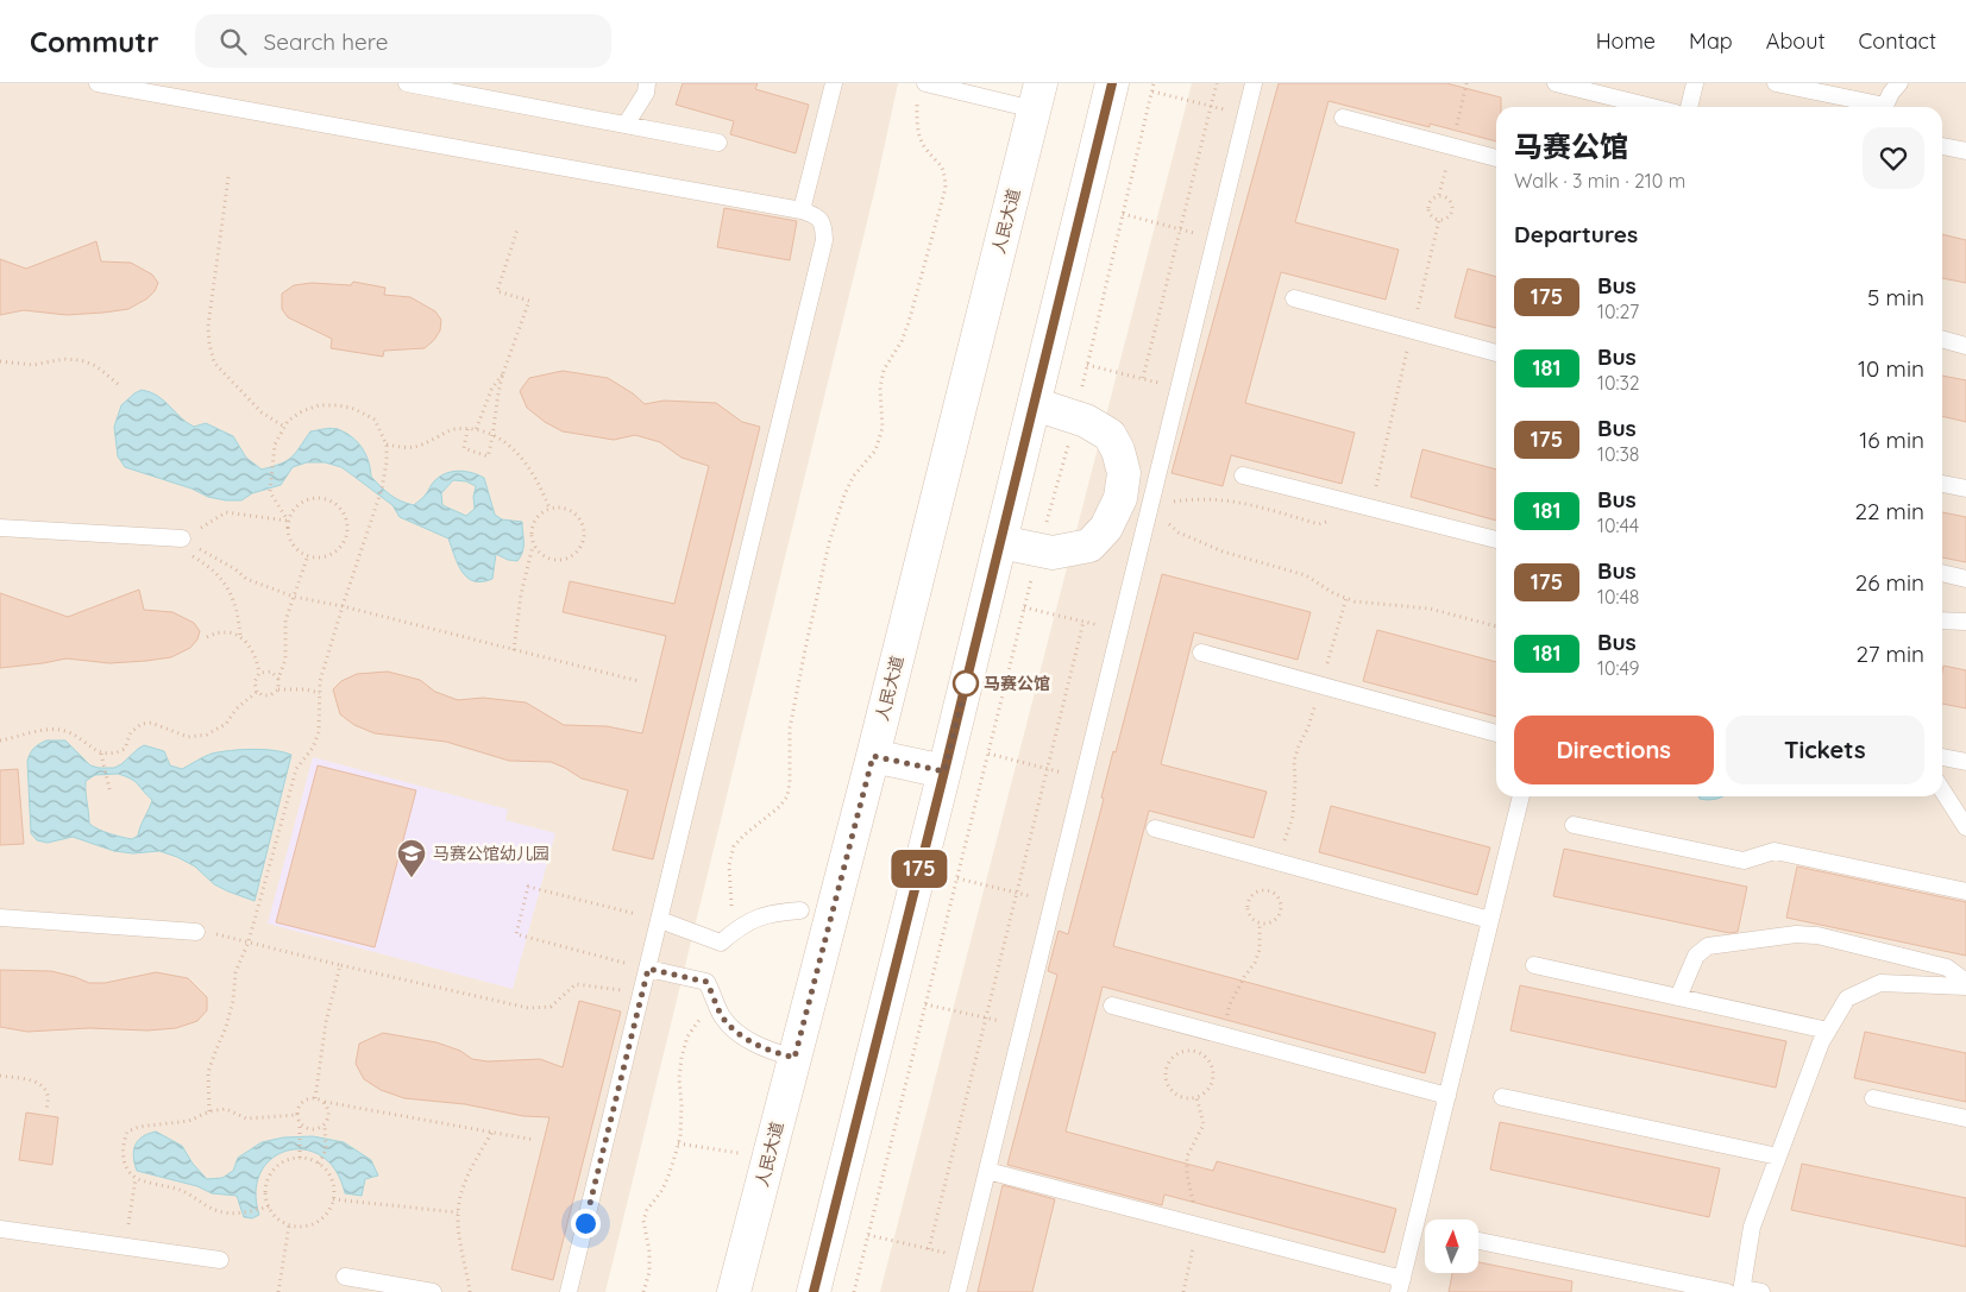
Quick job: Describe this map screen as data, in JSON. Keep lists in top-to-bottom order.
{
  "streets": {
    "main road": ["人民大道"]
  },
  "places": {
    "other": ["马赛公馆"],
    "school or university": ["马赛公馆幼儿园"]
  },
  "lines": ["bus line 175"],
  "north": "top",
  "page": {
    "header": "Commutr",
    "search": "Search here",
    "nav": [
      "Home",
      "Map",
      "About",
      "Contact"
    ],
    "on_map": "175",
    "heading": [
      ["马赛公馆", "Walk · 3 min · 210 m"],
      "Departures"
    ],
    "list": [
      {
        "mark": "175",
        "name": "Bus",
        "note": "10:27",
        "value": "5 min"
      },
      {
        "mark": "181",
        "name": "Bus",
        "note": "10:32",
        "value": "10 min"
      },
      {
        "mark": "175",
        "name": "Bus",
        "note": "10:38",
        "value": "16 min"
      },
      {
        "mark": "181",
        "name": "Bus",
        "note": "10:44",
        "value": "22 min"
      },
      {
        "mark": "175",
        "name": "Bus",
        "note": "10:48",
        "value": "26 min"
      },
      {
        "mark": "181",
        "name": "Bus",
        "note": "10:49",
        "value": "27 min"
      }
    ],
    "buttons": ["Directions", "Tickets"]
  }
}
